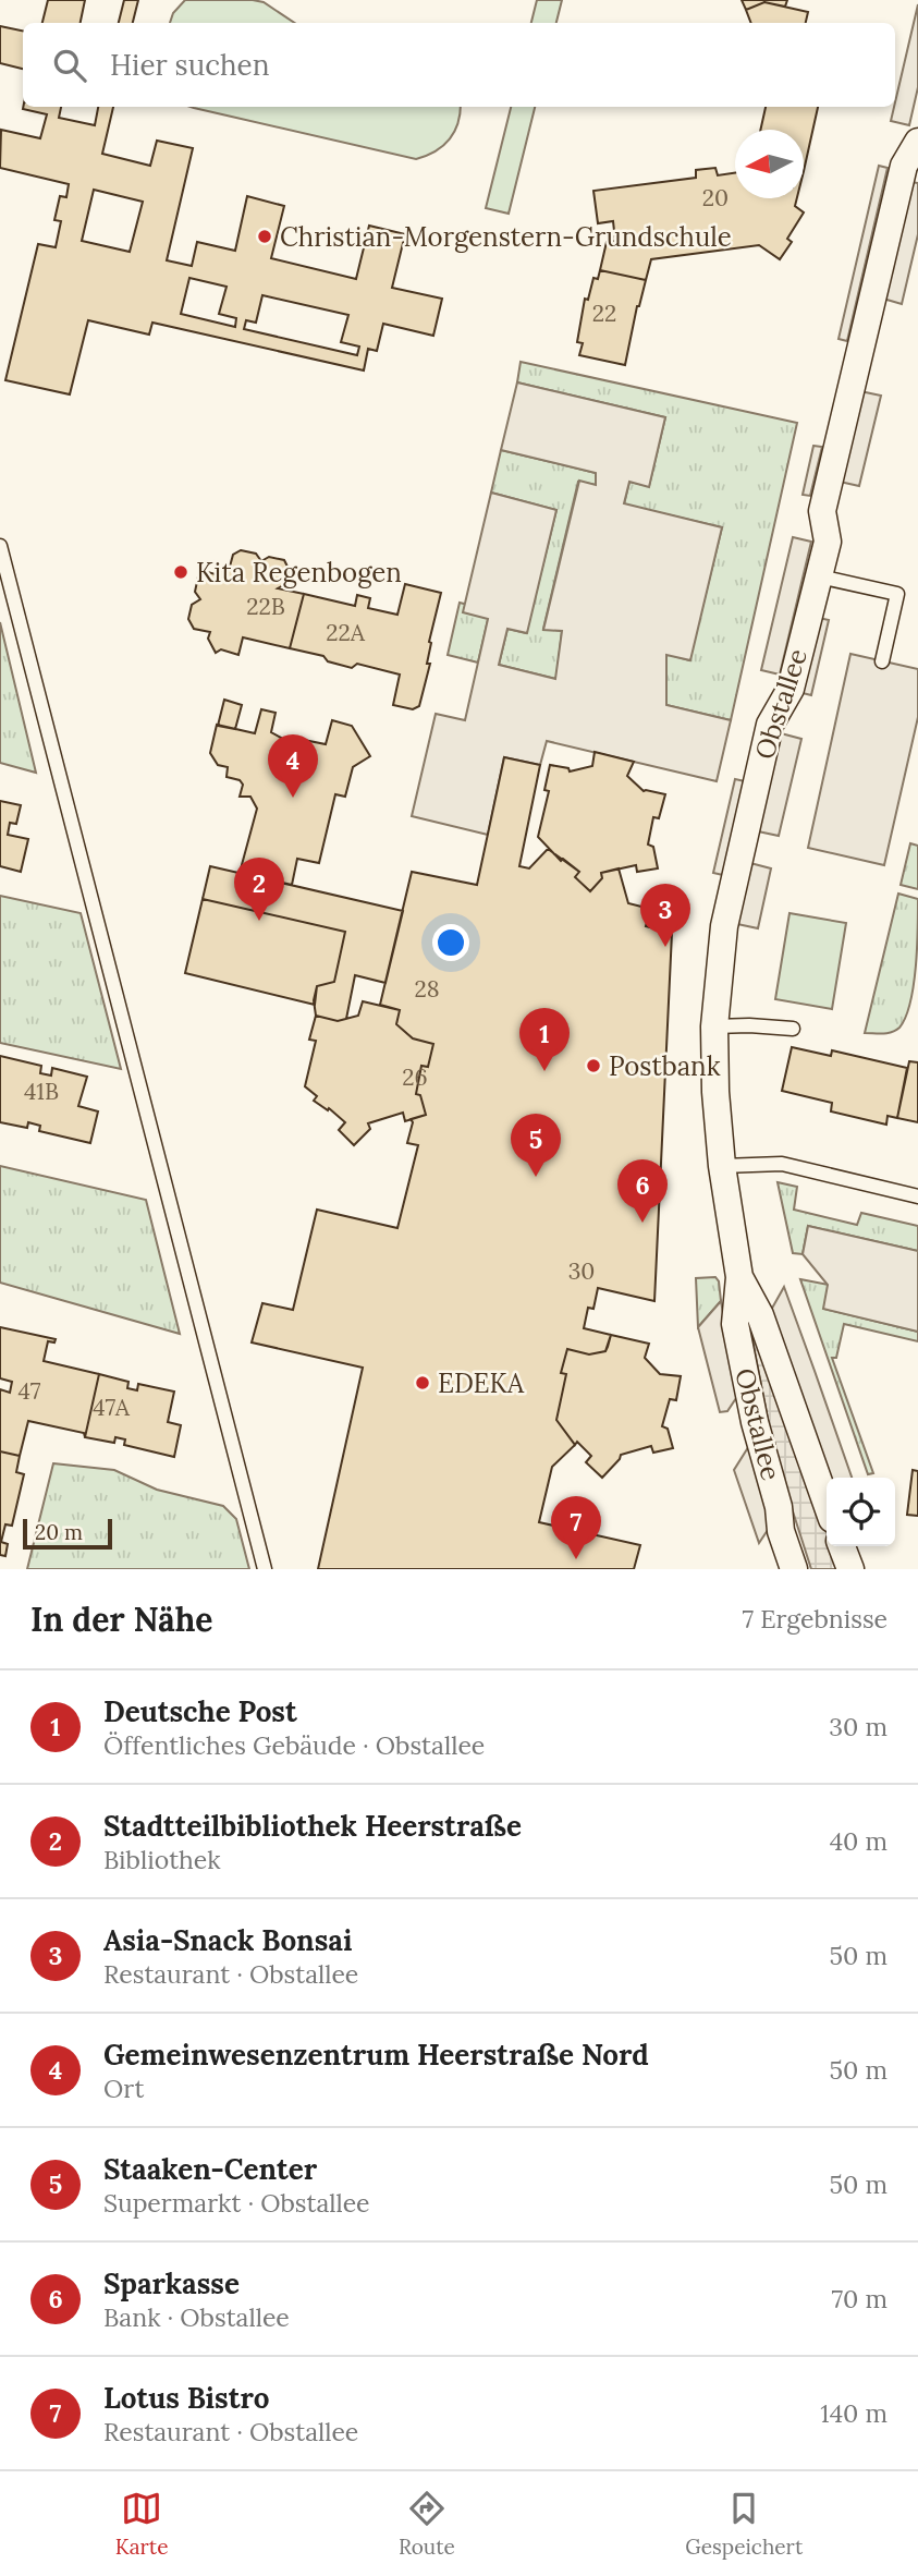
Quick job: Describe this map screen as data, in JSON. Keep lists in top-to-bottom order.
{
  "streets": {
    "street": ["Obstallee"]
  },
  "places": [
    "Christian-Morgenstern-Grundschule",
    "Kita Regenbogen",
    "Postbank",
    "EDEKA"
  ],
  "house_numbers": [
    "20",
    "22",
    "22B",
    "22A",
    "28",
    "26",
    "41B",
    "30",
    "47",
    "47A"
  ],
  "scale_bar": "20 m",
  "north": "left",
  "page": {
    "search": "Hier suchen",
    "pins": [
      "4",
      "2",
      "3",
      "1",
      "5",
      "6",
      "7"
    ],
    "scale": "20 m",
    "heading": ["In der Nähe", "7 Ergebnisse"],
    "list": [
      {
        "mark": "1",
        "name": "Deutsche Post",
        "note": "Öffentliches Gebäude · Obstallee",
        "value": "30 m"
      },
      {
        "mark": "2",
        "name": "Stadtteilbibliothek Heerstraße",
        "note": "Bibliothek",
        "value": "40 m"
      },
      {
        "mark": "3",
        "name": "Asia-Snack Bonsai",
        "note": "Restaurant · Obstallee",
        "value": "50 m"
      },
      {
        "mark": "4",
        "name": "Gemeinwesenzentrum Heerstraße Nord",
        "note": "Ort",
        "value": "50 m"
      },
      {
        "mark": "5",
        "name": "Staaken-Center",
        "note": "Supermarkt · Obstallee",
        "value": "50 m"
      },
      {
        "mark": "6",
        "name": "Sparkasse",
        "note": "Bank · Obstallee",
        "value": "70 m"
      },
      {
        "mark": "7",
        "name": "Lotus Bistro",
        "note": "Restaurant · Obstallee",
        "value": "140 m"
      }
    ],
    "nav": ["Karte", "Route", "Gespeichert"]
  }
}
